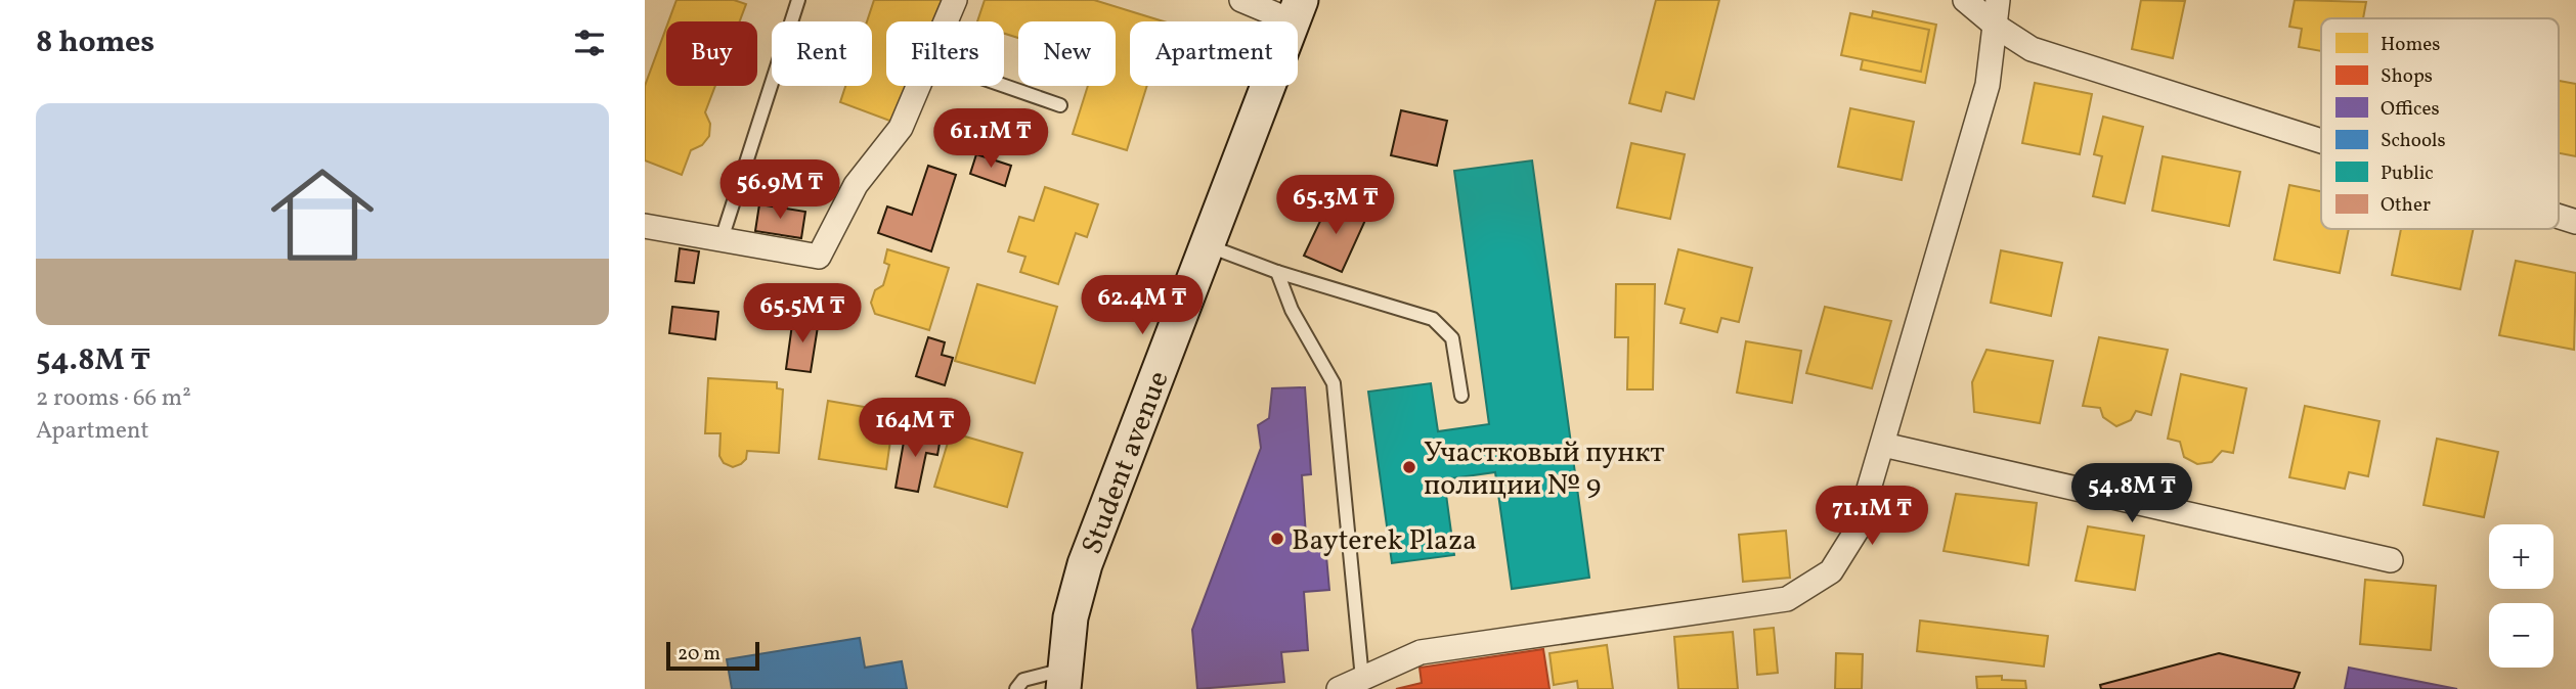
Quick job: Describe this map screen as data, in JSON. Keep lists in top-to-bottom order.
{
  "streets": {
    "street": ["Student avenue"]
  },
  "places": ["Участковый пункт полиции № 9", "Bayterek Plaza"],
  "legend": [
    "Homes",
    "Shops",
    "Offices",
    "Schools",
    "Public",
    "Other"
  ],
  "scale_bar": "20 m",
  "page": {
    "heading": "8 homes",
    "chip": [
      "Buy",
      "Rent",
      "Filters",
      "New",
      "Apartment"
    ],
    "list": [
      {
        "name": "54.8M ₸",
        "note": "2 rooms · 66 m² · Apartment"
      }
    ],
    "price": [
      "61.1M ₸",
      "56.9M ₸",
      "65.3M ₸",
      "62.4M ₸",
      "65.5M ₸",
      "164M ₸",
      "54.8M ₸",
      "71.1M ₸"
    ],
    "map_buttons": ["+", "−"],
    "scale": "20 m"
  }
}
